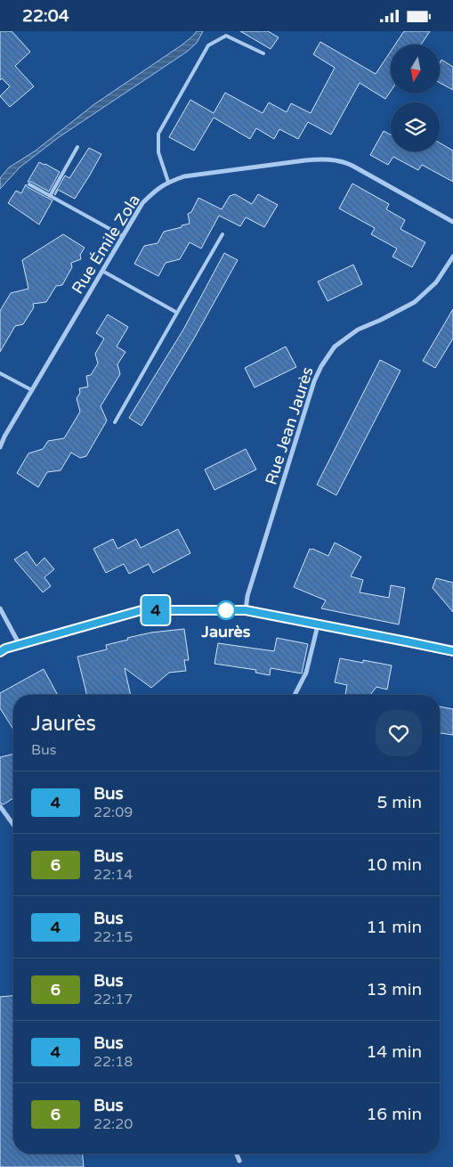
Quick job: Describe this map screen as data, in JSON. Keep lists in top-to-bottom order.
{
  "streets": {
    "street": ["Rue Émile Zola", "Rue Jean Jaurès"]
  },
  "places": ["Jaurès"],
  "lines": ["bus line 4"],
  "north": "bottom",
  "page": {
    "status": "22:04",
    "on_map": "4",
    "heading": ["Jaurès", "Bus"],
    "list": [
      {
        "mark": "4",
        "name": "Bus",
        "note": "22:09",
        "value": "5 min"
      },
      {
        "mark": "6",
        "name": "Bus",
        "note": "22:14",
        "value": "10 min"
      },
      {
        "mark": "4",
        "name": "Bus",
        "note": "22:15",
        "value": "11 min"
      },
      {
        "mark": "6",
        "name": "Bus",
        "note": "22:17",
        "value": "13 min"
      },
      {
        "mark": "4",
        "name": "Bus",
        "note": "22:18",
        "value": "14 min"
      },
      {
        "mark": "6",
        "name": "Bus",
        "note": "22:20",
        "value": "16 min"
      }
    ]
  }
}
